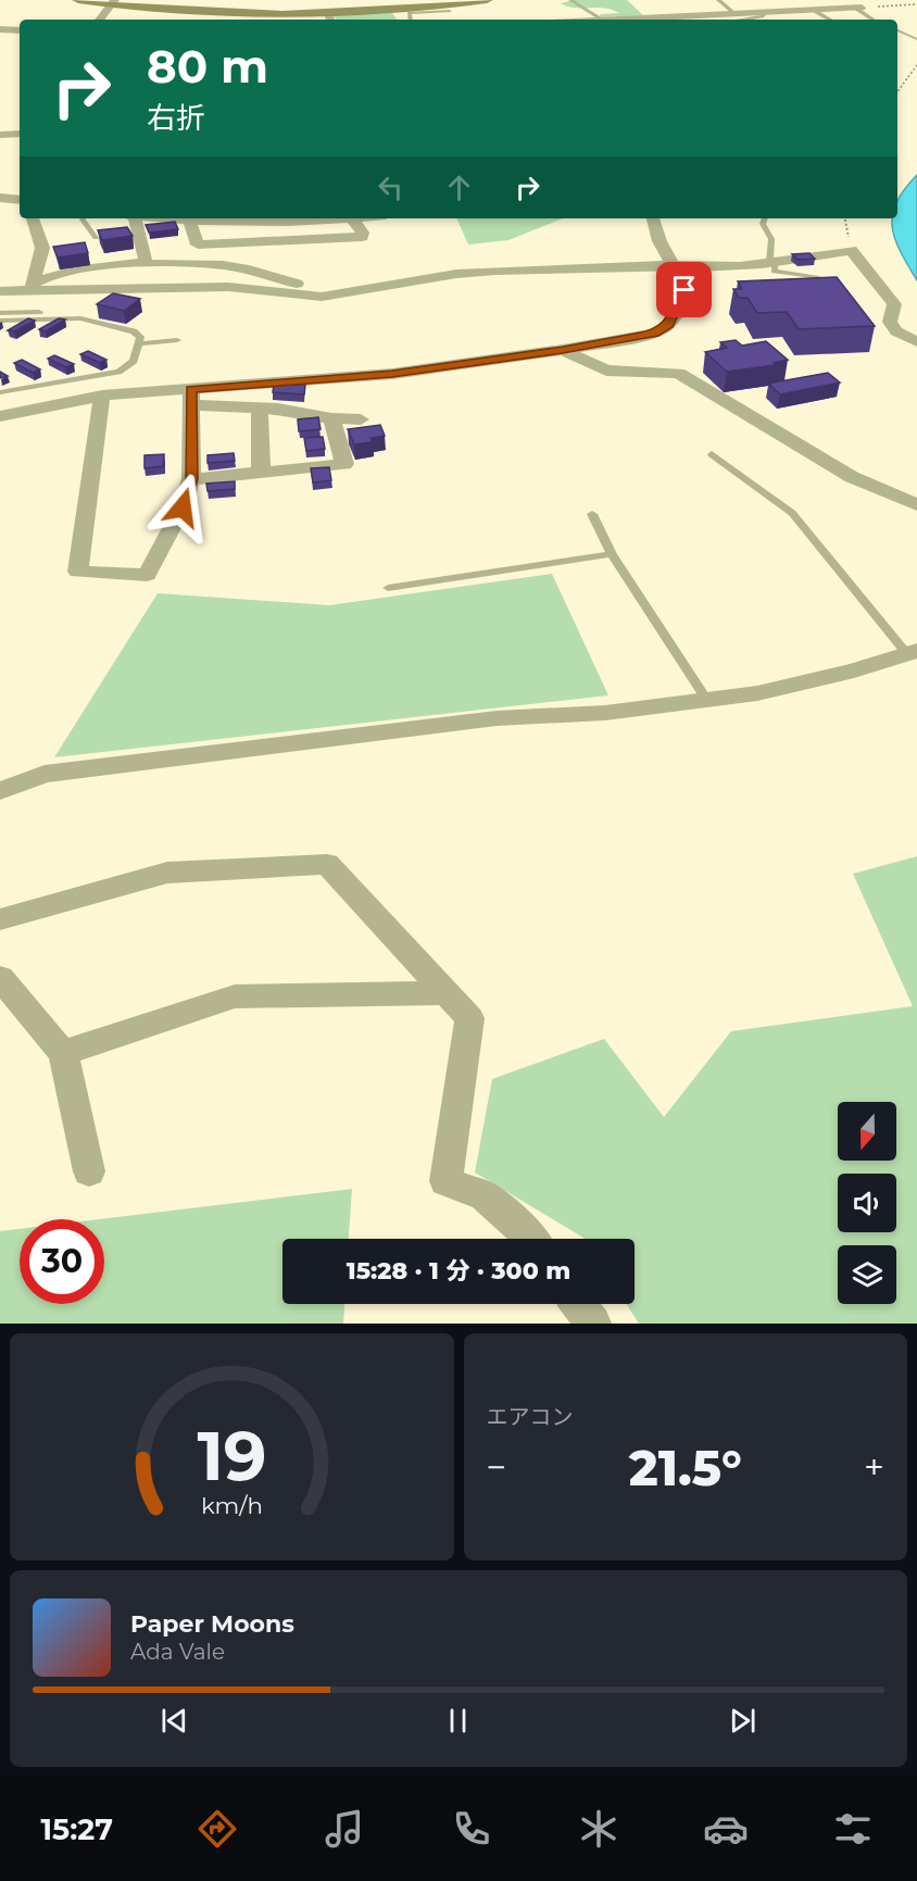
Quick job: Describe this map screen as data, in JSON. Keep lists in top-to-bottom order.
{
  "north": "bottom",
  "page": {
    "turn": ["80 m", "右折"],
    "limit": "30",
    "trip": "15:28 · 1 分 · 300 m",
    "tile": "エアコン",
    "heat": ["−", "21.5°", "+"],
    "song": ["Paper Moons", "Ada Vale"],
    "tabs": "15:27",
    "gauge": ["19", "km/h"]
  }
}
